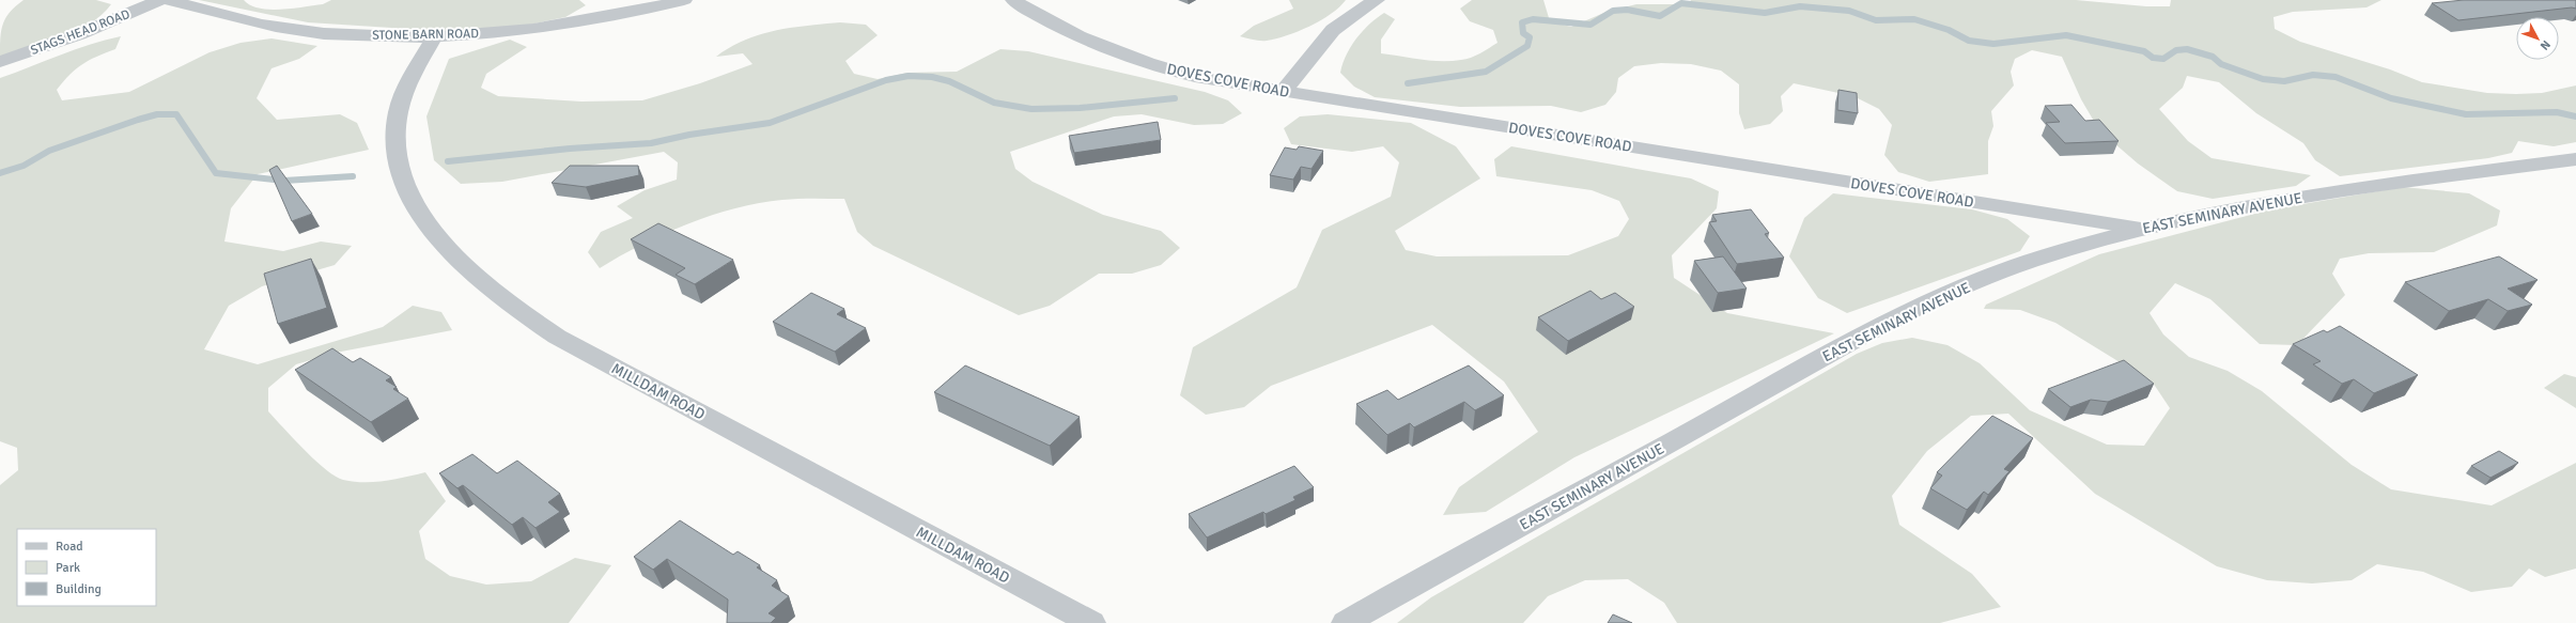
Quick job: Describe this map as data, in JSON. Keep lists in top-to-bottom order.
{
  "streets": {
    "street": [
      "STAGS HEAD ROAD",
      "STONE BARN ROAD",
      "DOVES COVE ROAD",
      "EAST SEMINARY AVENUE",
      "MILLDAM ROAD"
    ]
  },
  "crossings": [
    ["STONE BARN ROAD", "MILLDAM ROAD"],
    ["DOVES COVE ROAD", "EAST SEMINARY AVENUE"]
  ],
  "legend": ["Road", "Park", "Building"],
  "north": "bottom right"
}
